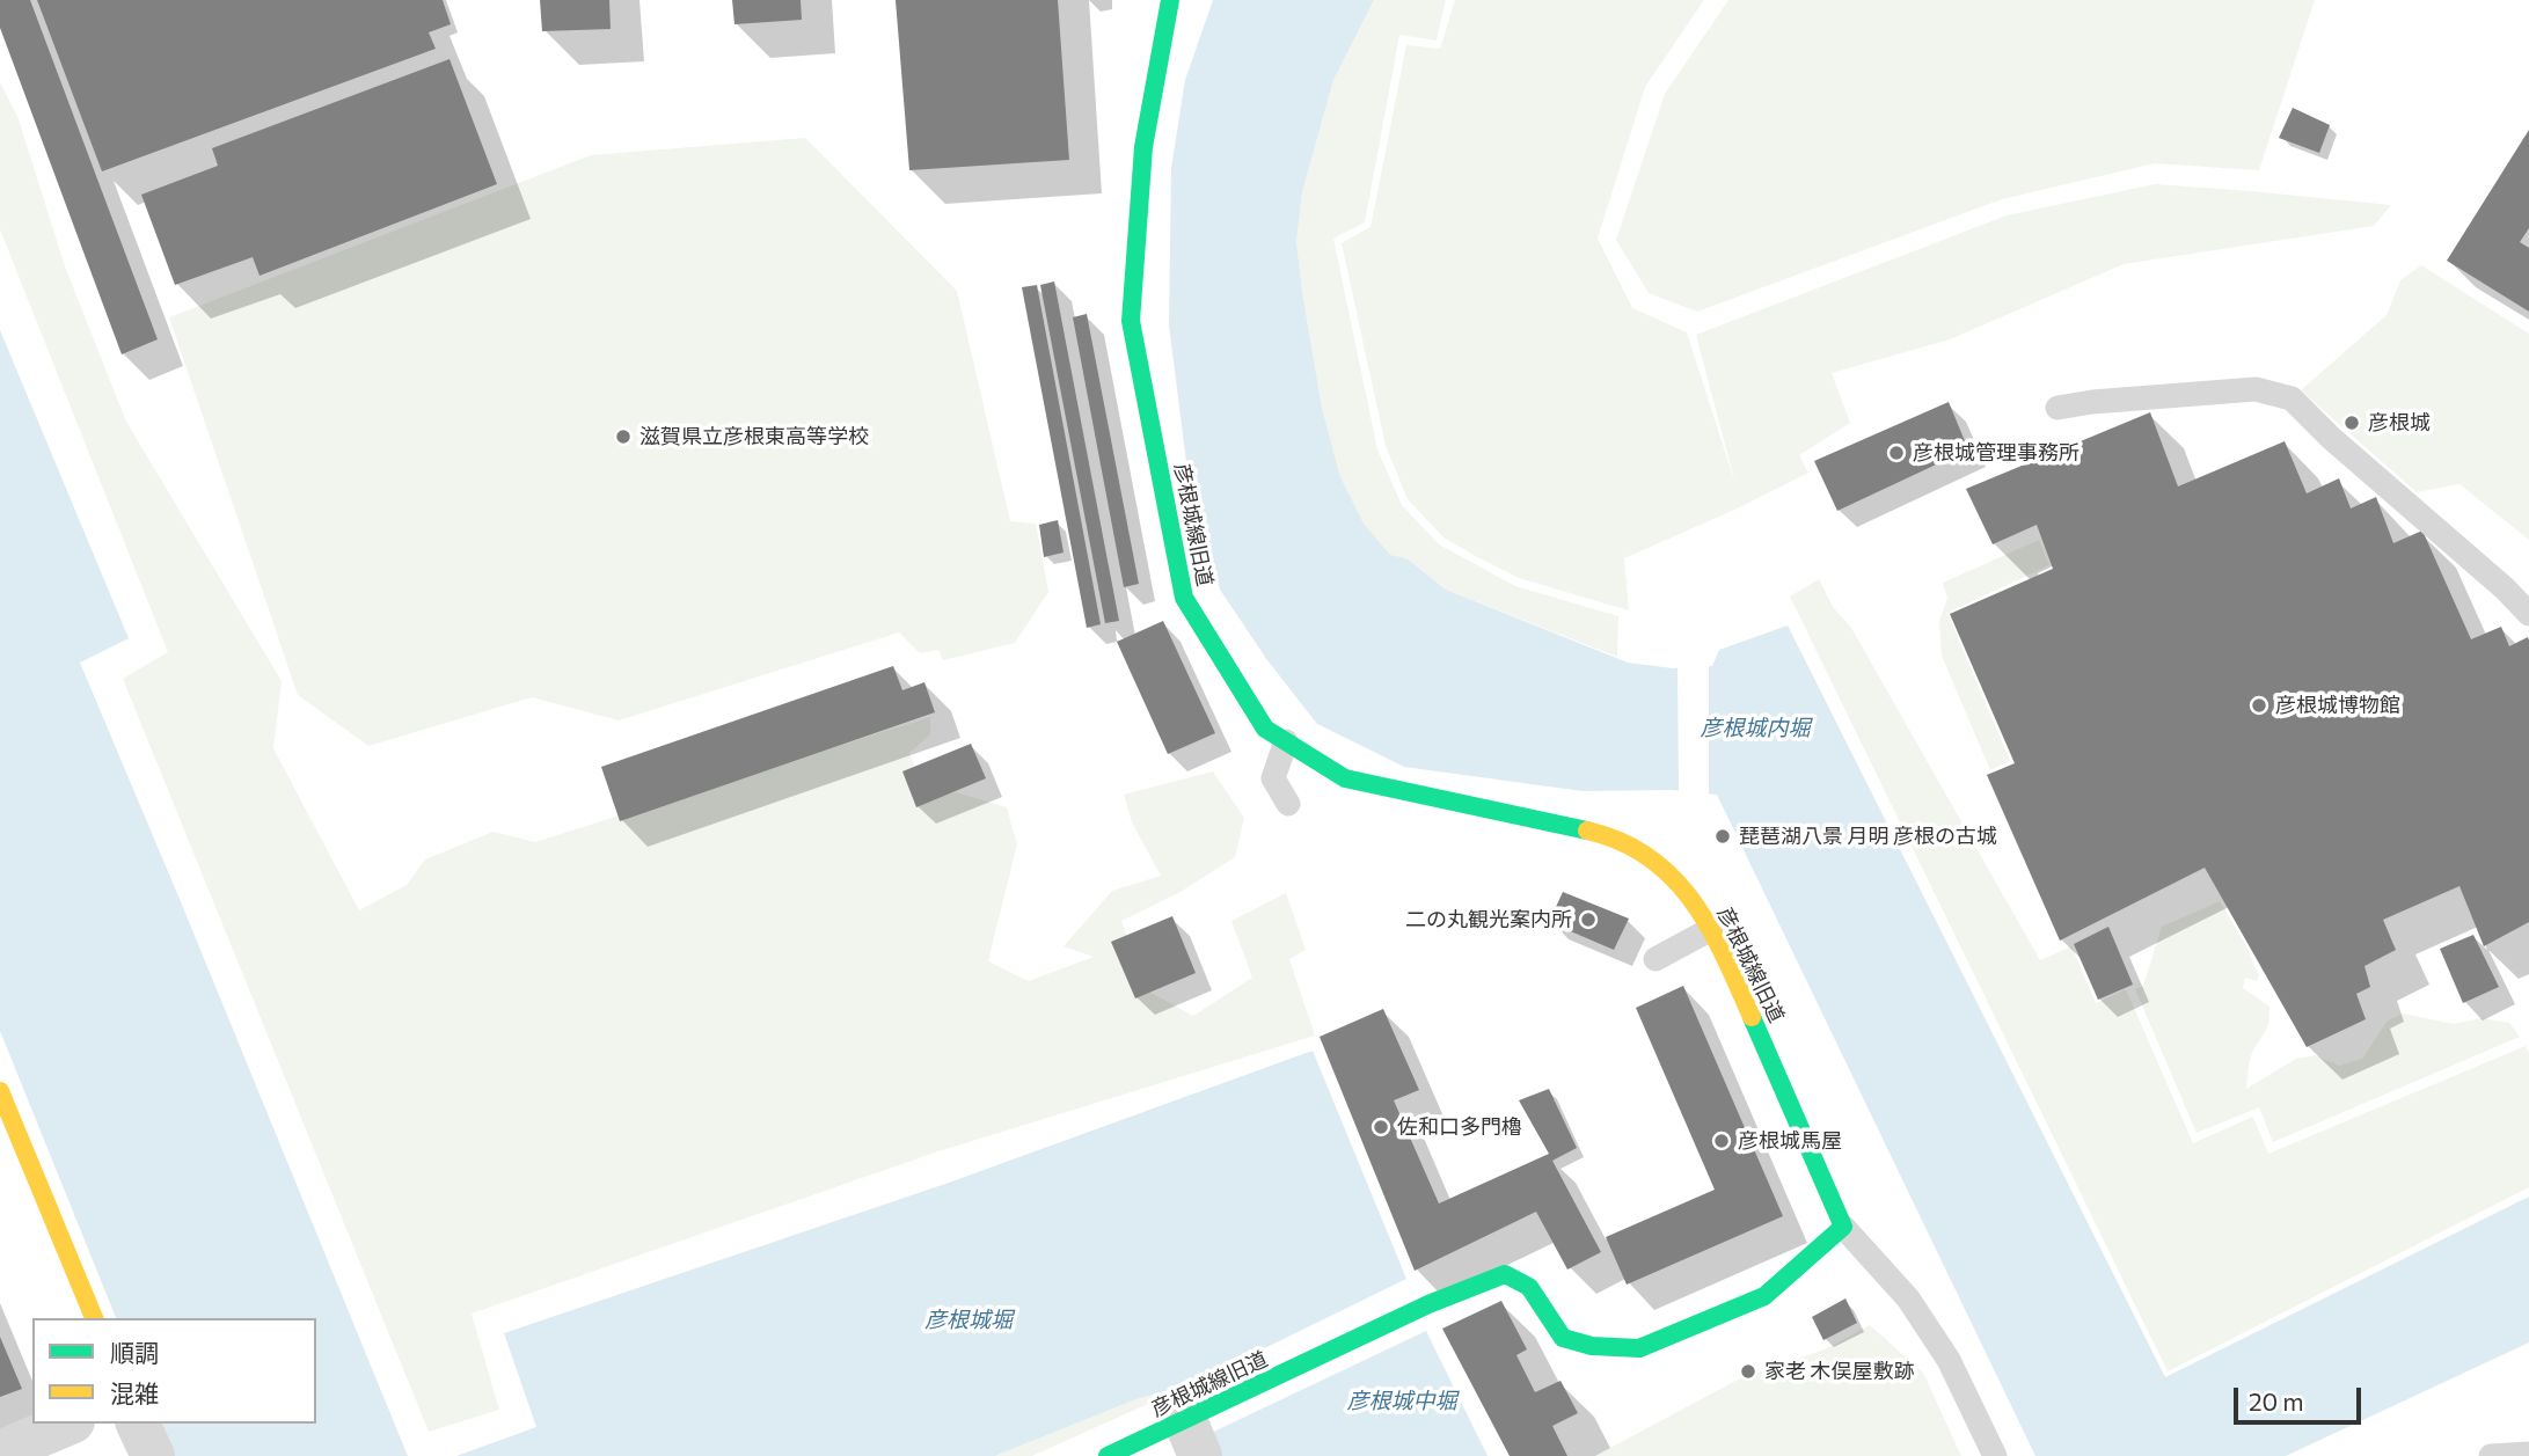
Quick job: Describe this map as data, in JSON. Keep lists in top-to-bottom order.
{
  "streets": {
    "street": ["彦根城線旧道"]
  },
  "water": ["彦根城内堀", "彦根城堀", "彦根城中堀"],
  "places": [
    "彦根城",
    "滋賀県立彦根東高等学校",
    "彦根城管理事務所",
    "彦根城博物館",
    "琵琶湖八景 月明 彦根の古城",
    "二の丸観光案内所",
    "佐和口多門櫓",
    "彦根城馬屋",
    "家老 木俣屋敷跡"
  ],
  "legend": ["順調", "混雑"],
  "scale_bar": "20 m"
}
